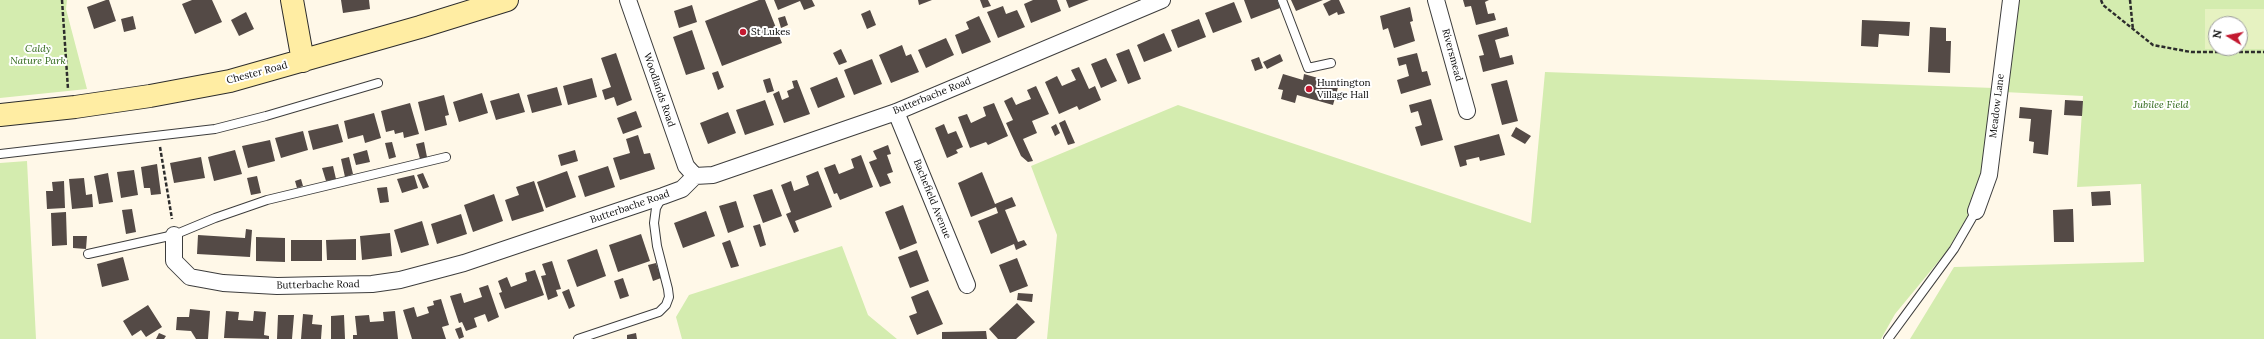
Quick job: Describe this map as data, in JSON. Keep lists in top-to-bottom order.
{
  "streets": {
    "main road": ["Chester Road"],
    "street": [
      "Riversmead",
      "Woodlands Road",
      "Butterbache Road",
      "Meadow Lane",
      "Bachefield Avenue"
    ]
  },
  "crossings": [
    ["Woodlands Road", "Butterbache Road"],
    ["Butterbache Road", "Bachefield Avenue"]
  ],
  "parks": ["Caldy Nature Park", "Jubilee Field"],
  "places": ["St Lukes", "Huntington Village Hall"],
  "north": "left"
}
